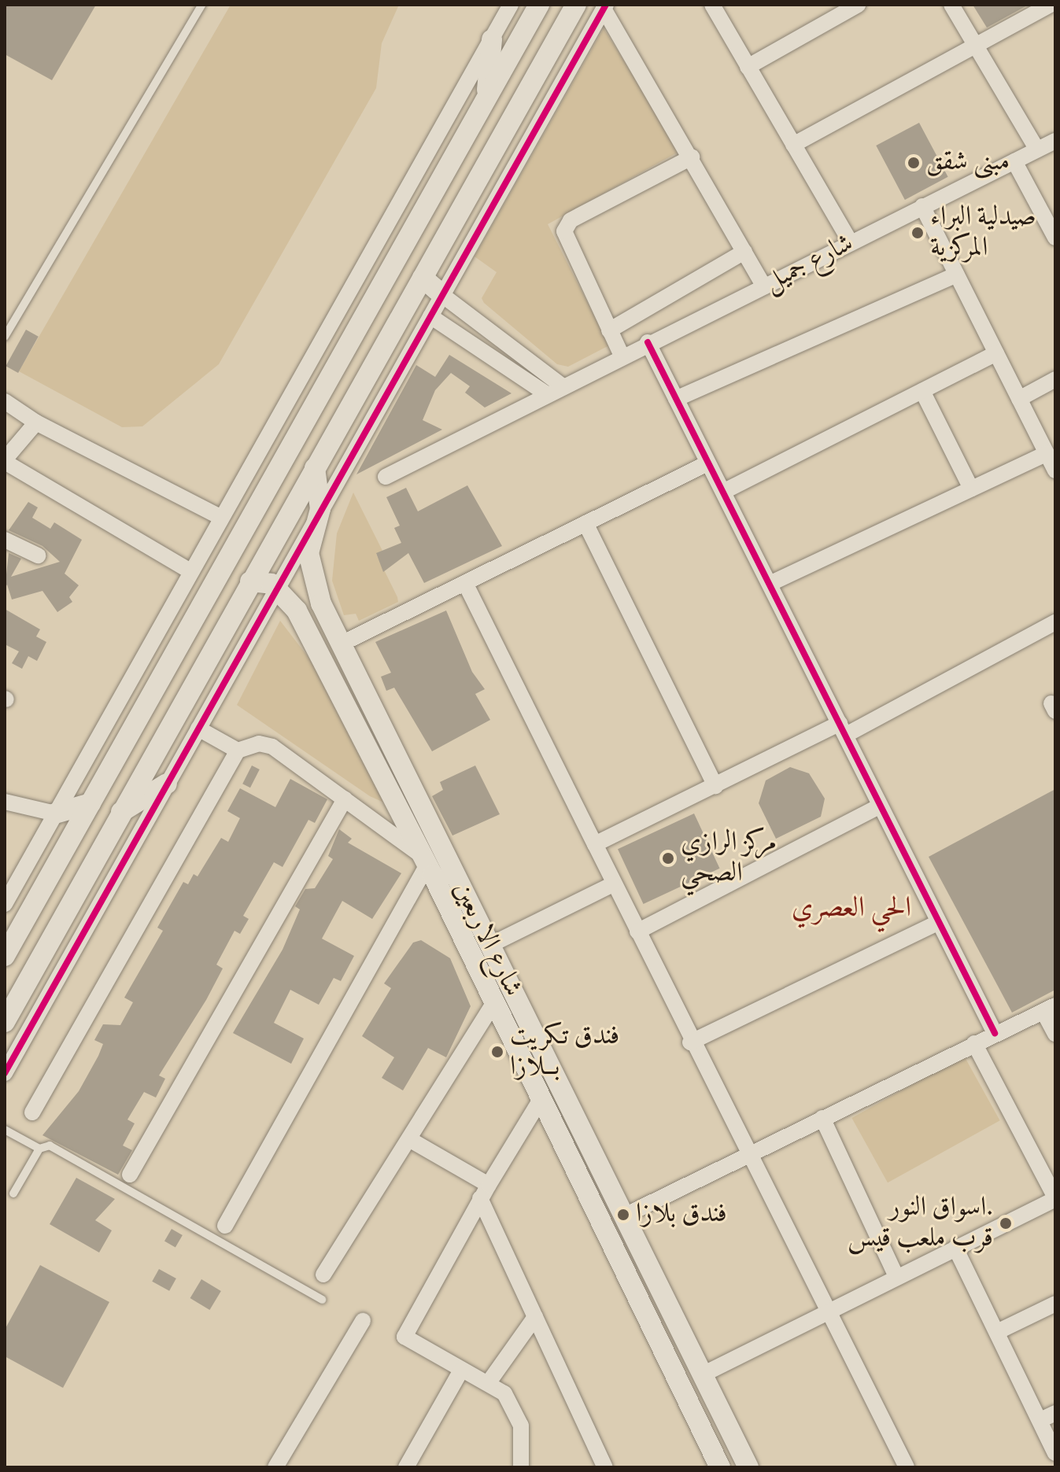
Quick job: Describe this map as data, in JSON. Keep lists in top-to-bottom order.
{
  "streets": {
    "main road": ["شارع الاربعين"],
    "street": ["شارع جميل"]
  },
  "districts": ["الحي العصري"],
  "places": [
    "مبنى شقق",
    "صيدلية البراء المركزية",
    "مركز الرازي الصحي",
    "فندق تـكريت بــلازا",
    "فندق بلازا",
    "اسواق النور. قرب ملعب قيس"
  ]
}
